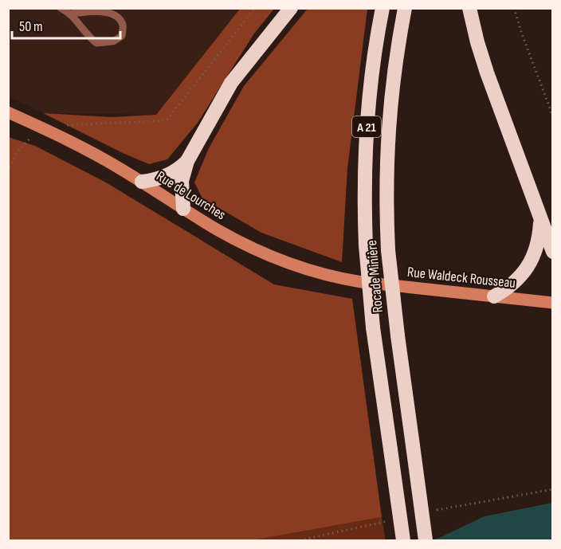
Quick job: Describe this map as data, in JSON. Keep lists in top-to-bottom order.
{
  "streets": {
    "highway": ["A 21", "Rocade Minière"],
    "street": ["Rue de Lourches", "Rue Waldeck Rousseau"]
  },
  "crossings": [
    ["Rue de Lourches", "Rue Waldeck Rousseau"]
  ],
  "scale_bar": "50 m"
}
